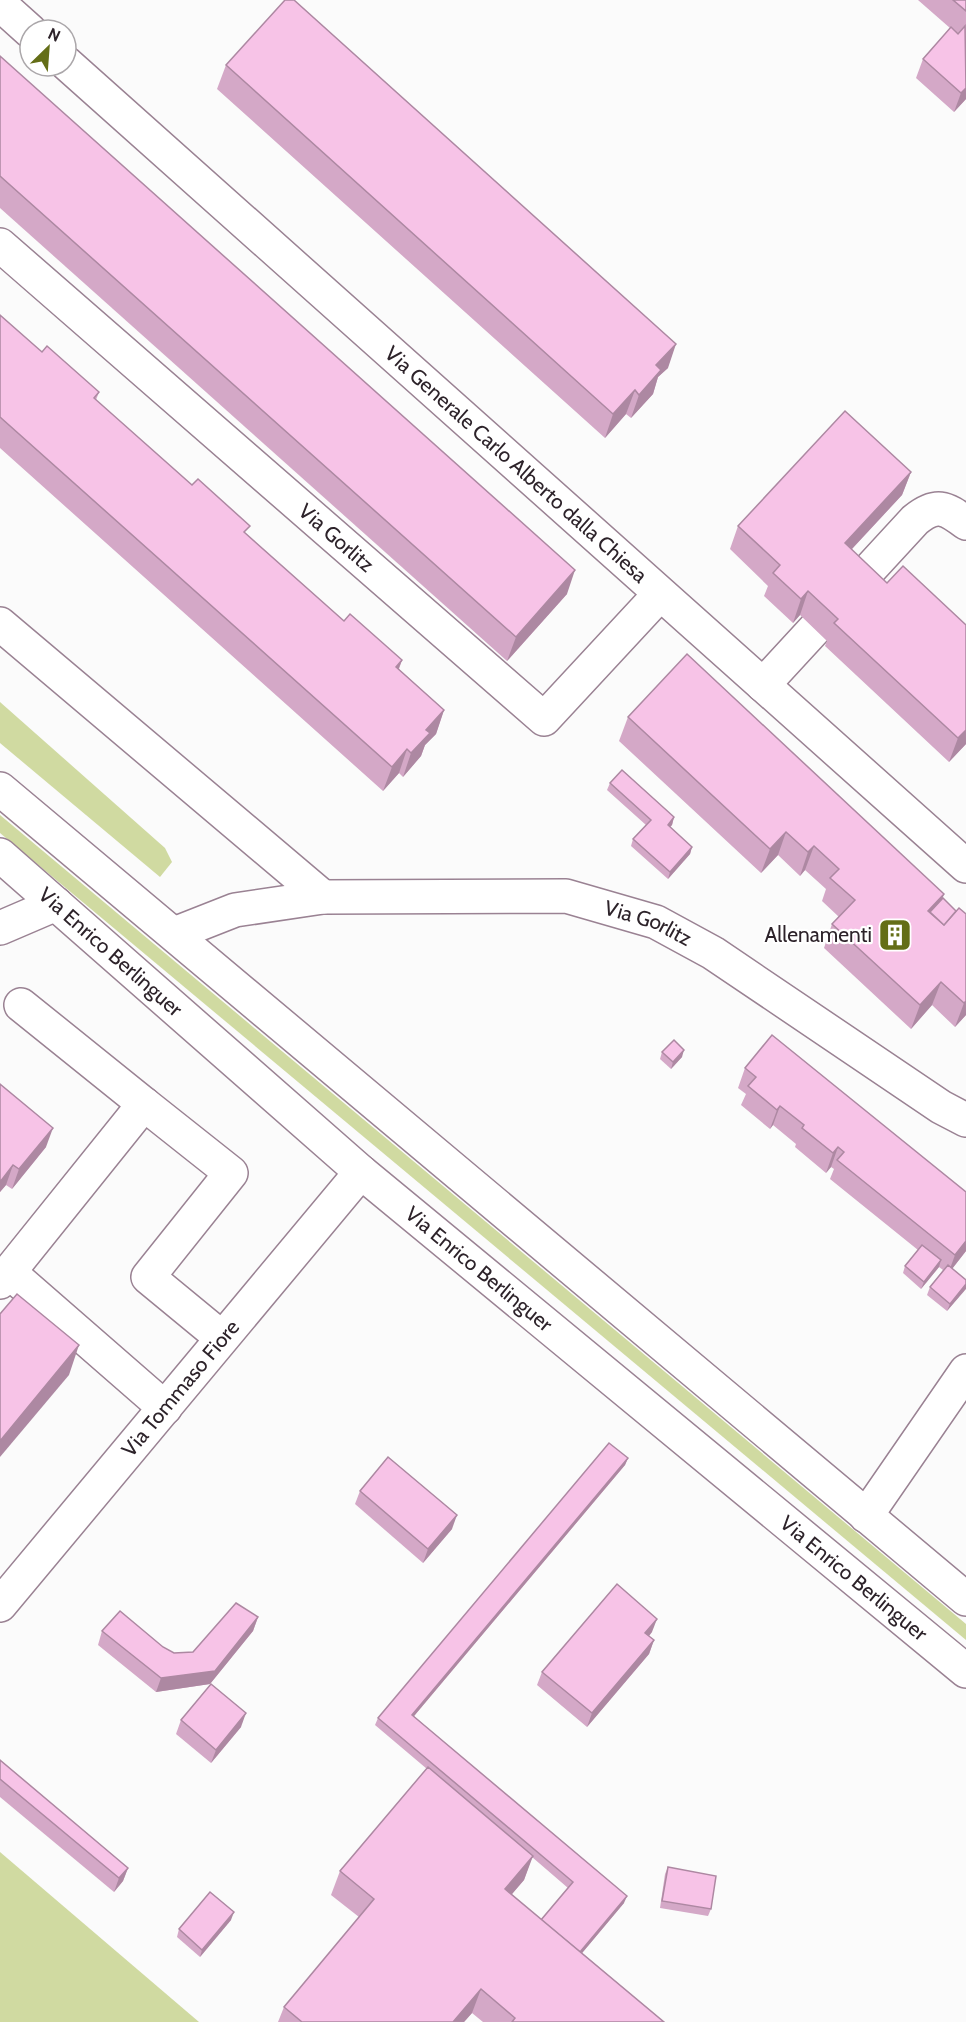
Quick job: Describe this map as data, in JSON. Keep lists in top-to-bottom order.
{
  "streets": {
    "street": [
      "Via Generale Carlo Alberto dalla Chiesa",
      "Via Gorlitz",
      "Via Enrico Berlinguer",
      "Via Tommaso Fiore"
    ]
  },
  "crossings": [
    ["Via Generale Carlo Alberto dalla Chiesa", "Via Gorlitz"],
    ["Via Enrico Berlinguer", "Via Tommaso Fiore"]
  ],
  "places": {
    "building": ["Allenamenti"]
  },
  "north": "top right"
}
